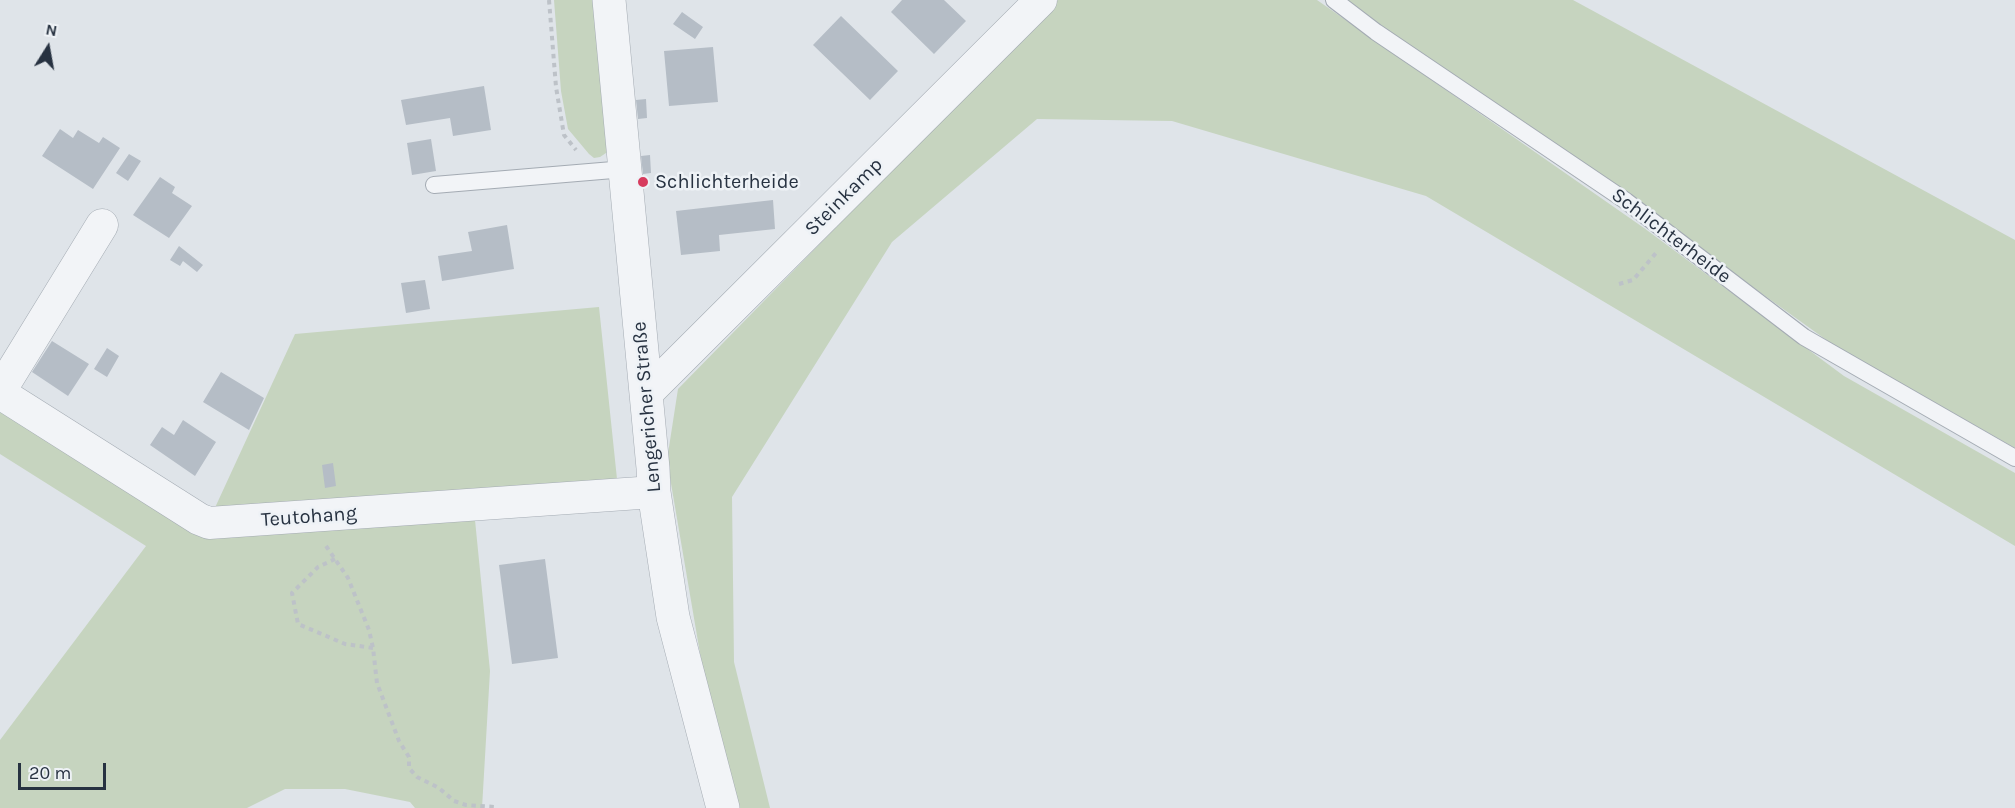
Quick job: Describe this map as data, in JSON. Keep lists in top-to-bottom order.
{
  "streets": {
    "street": ["Steinkamp", "Lengericher Straße", "Teutohang"],
    "lane": ["Schlichterheide"]
  },
  "crossings": [
    ["Steinkamp", "Lengericher Straße"],
    ["Lengericher Straße", "Teutohang"]
  ],
  "places": ["Schlichterheide"],
  "scale_bar": "20 m",
  "north": "top"
}
